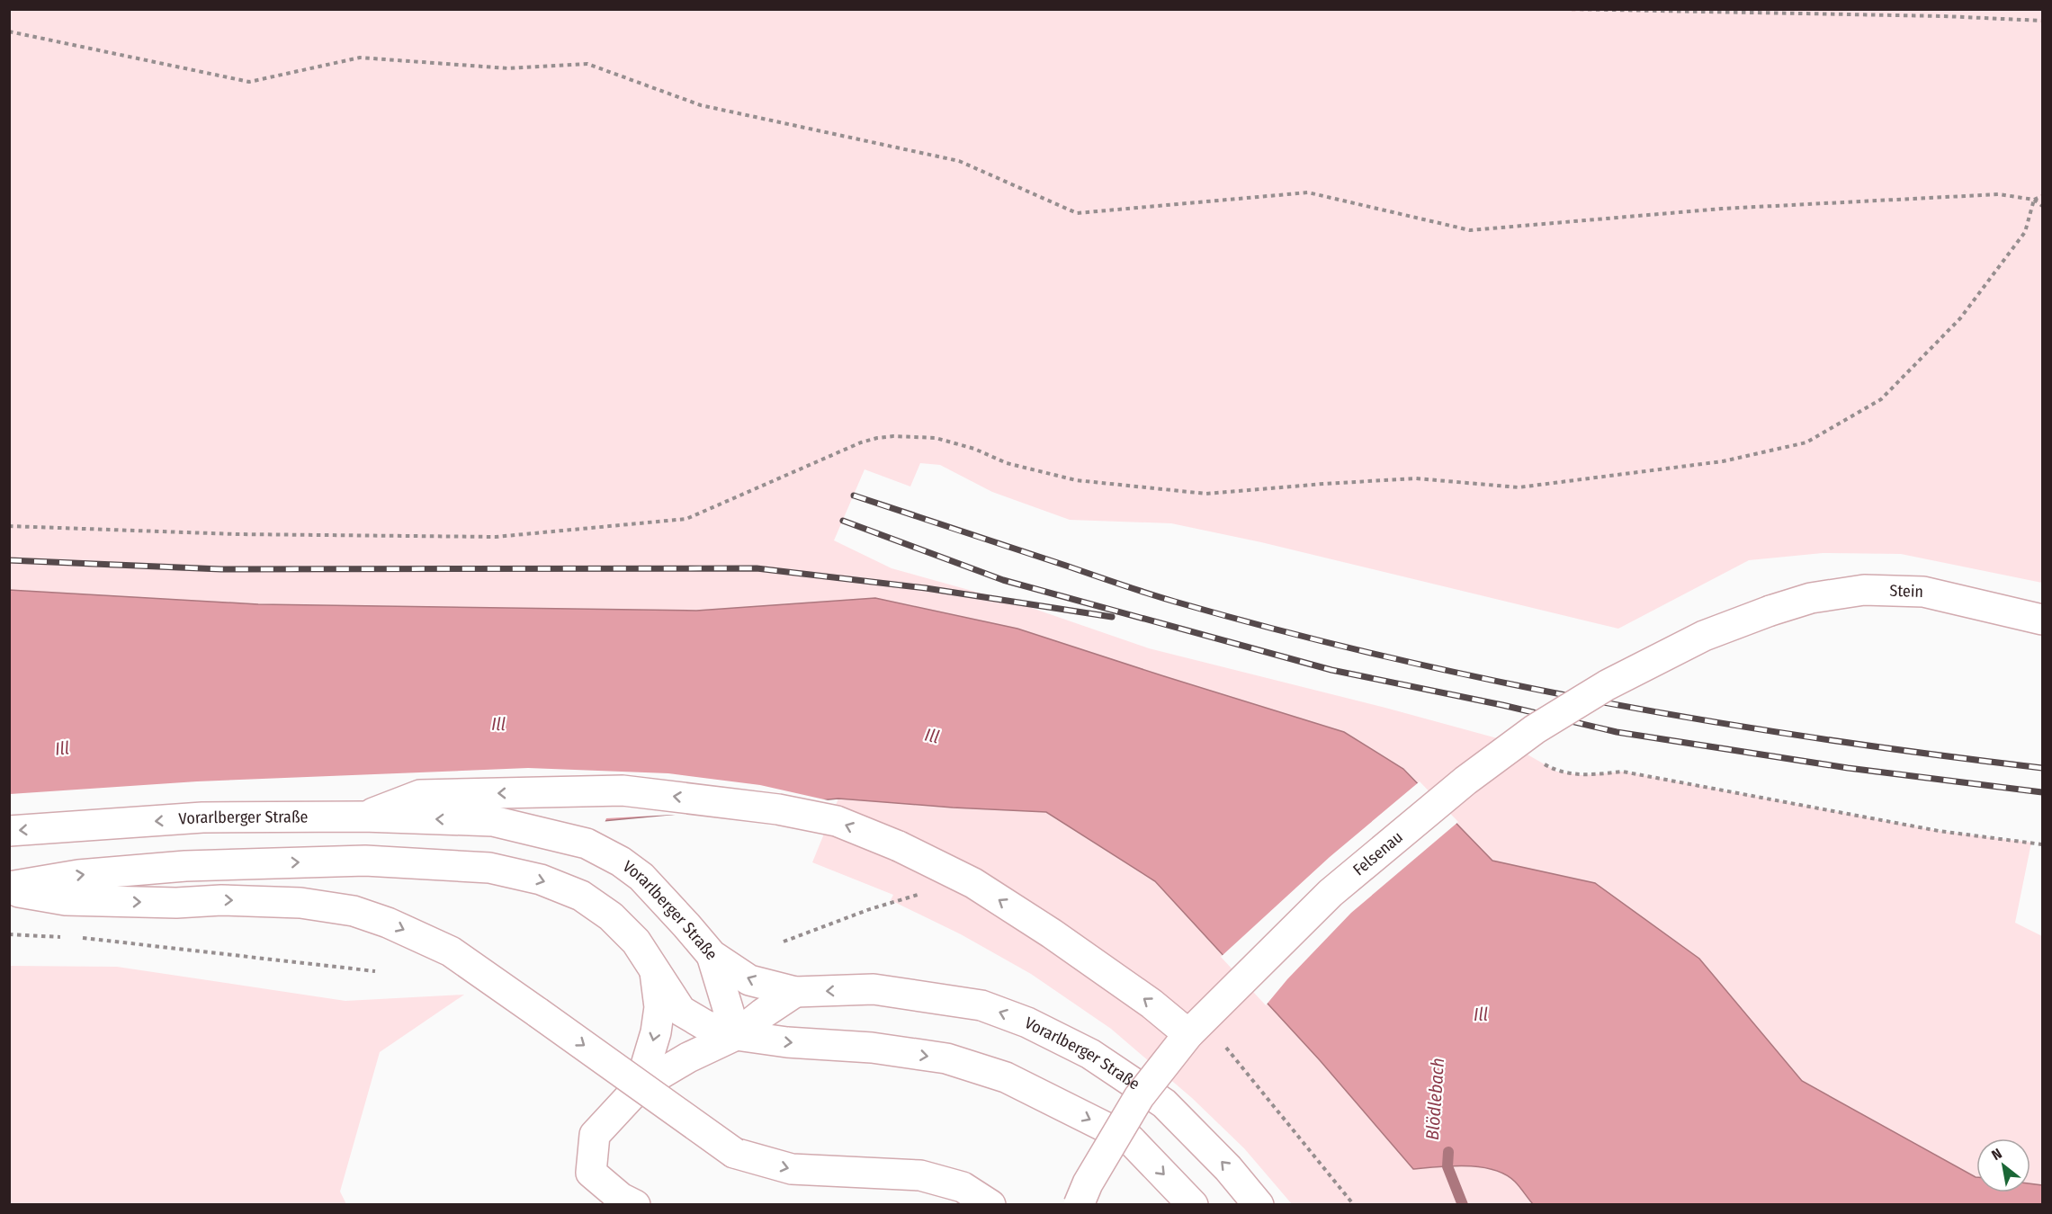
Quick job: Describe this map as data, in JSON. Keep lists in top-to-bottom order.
{
  "streets": {
    "main road": ["Stein", "Vorarlberger Straße", "Felsenau"]
  },
  "crossings": [
    ["Stein", "Felsenau"]
  ],
  "water": ["Ill", "Blödlebach"],
  "north": "top left"
}
